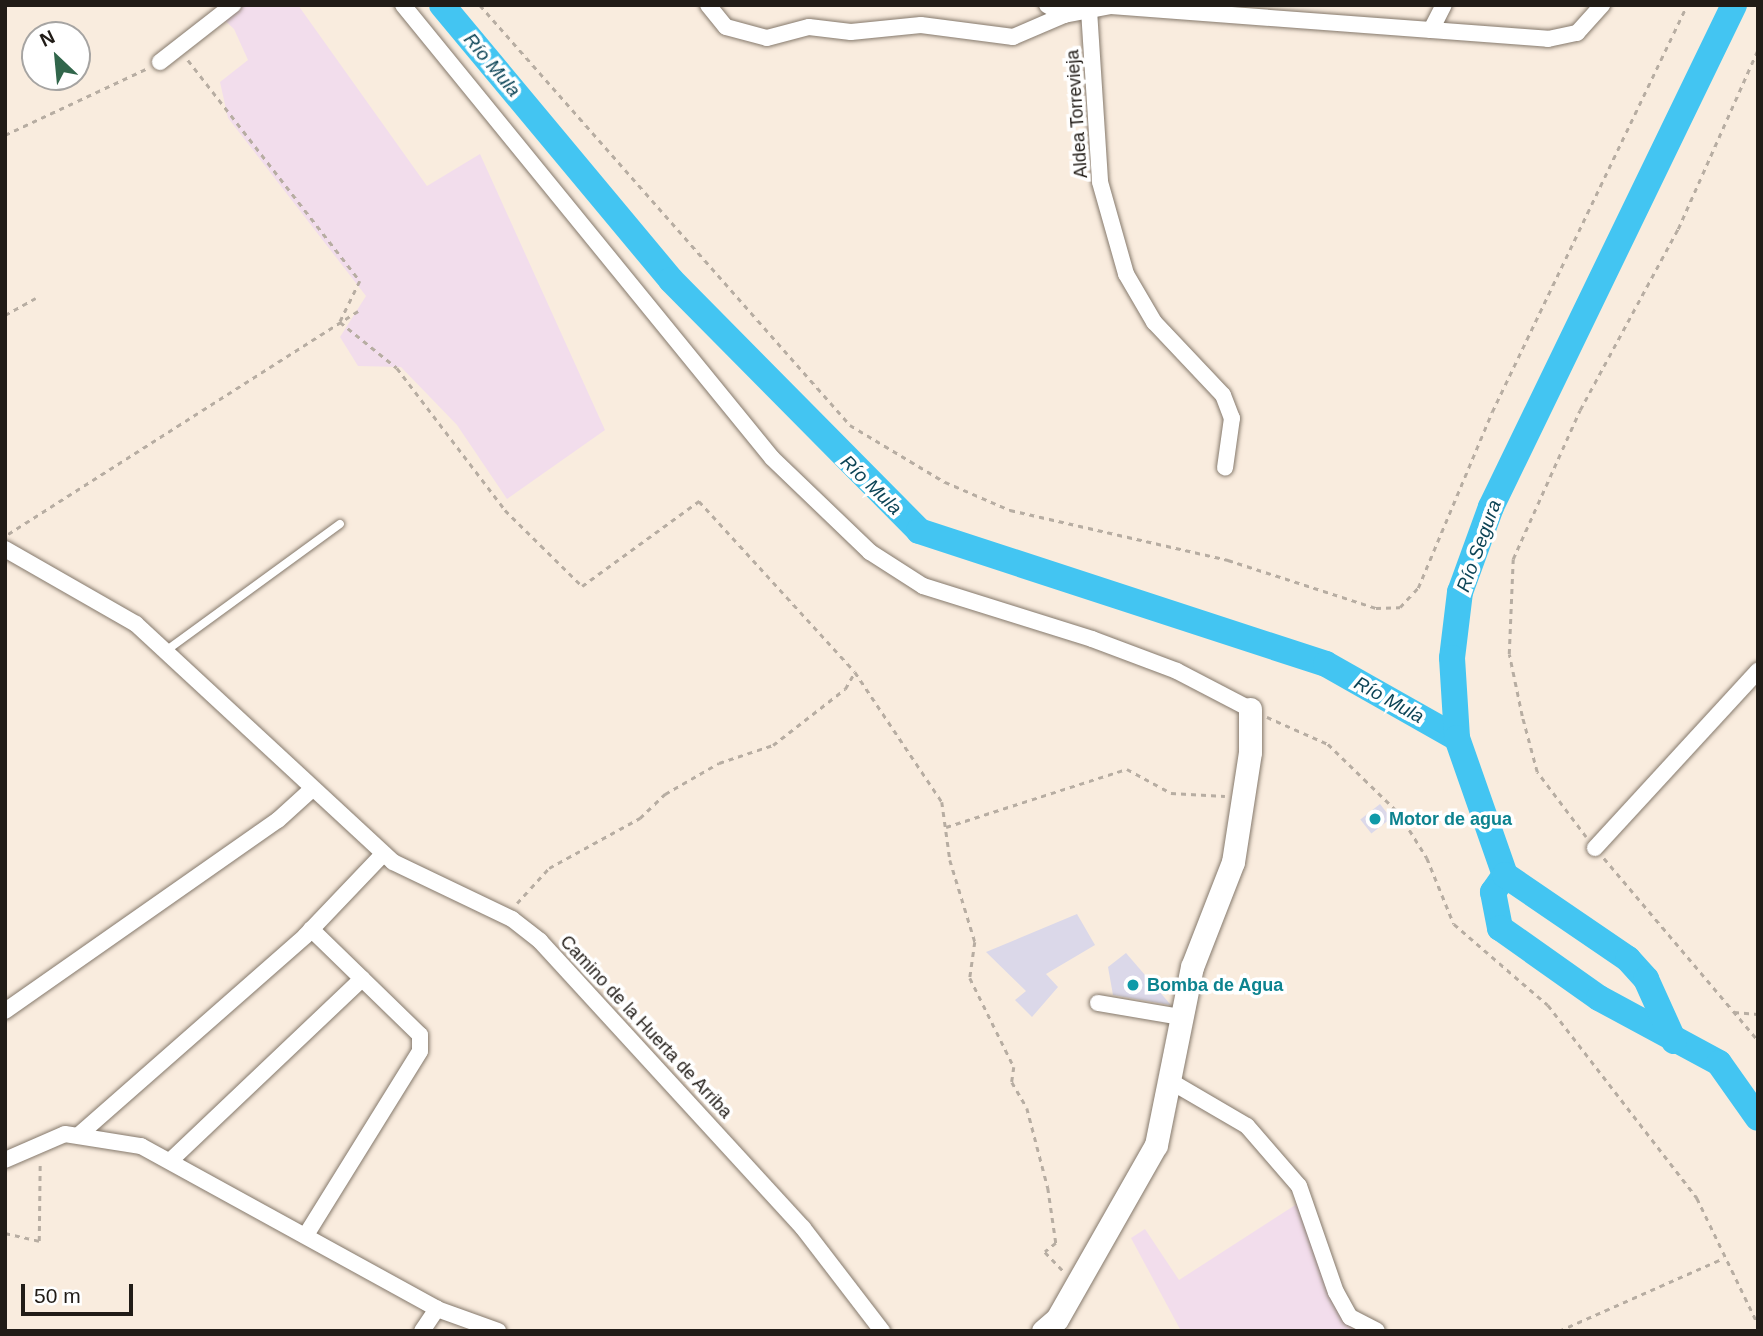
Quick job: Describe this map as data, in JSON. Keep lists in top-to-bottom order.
{
  "streets": {
    "street": ["Aldea Torrevieja", "Camino de la Huerta de Arriba"]
  },
  "water": ["Río Mula", "Río Segura"],
  "places": ["Motor de agua", "Bomba de Agua"],
  "scale_bar": "50 m",
  "north": "top left"
}
